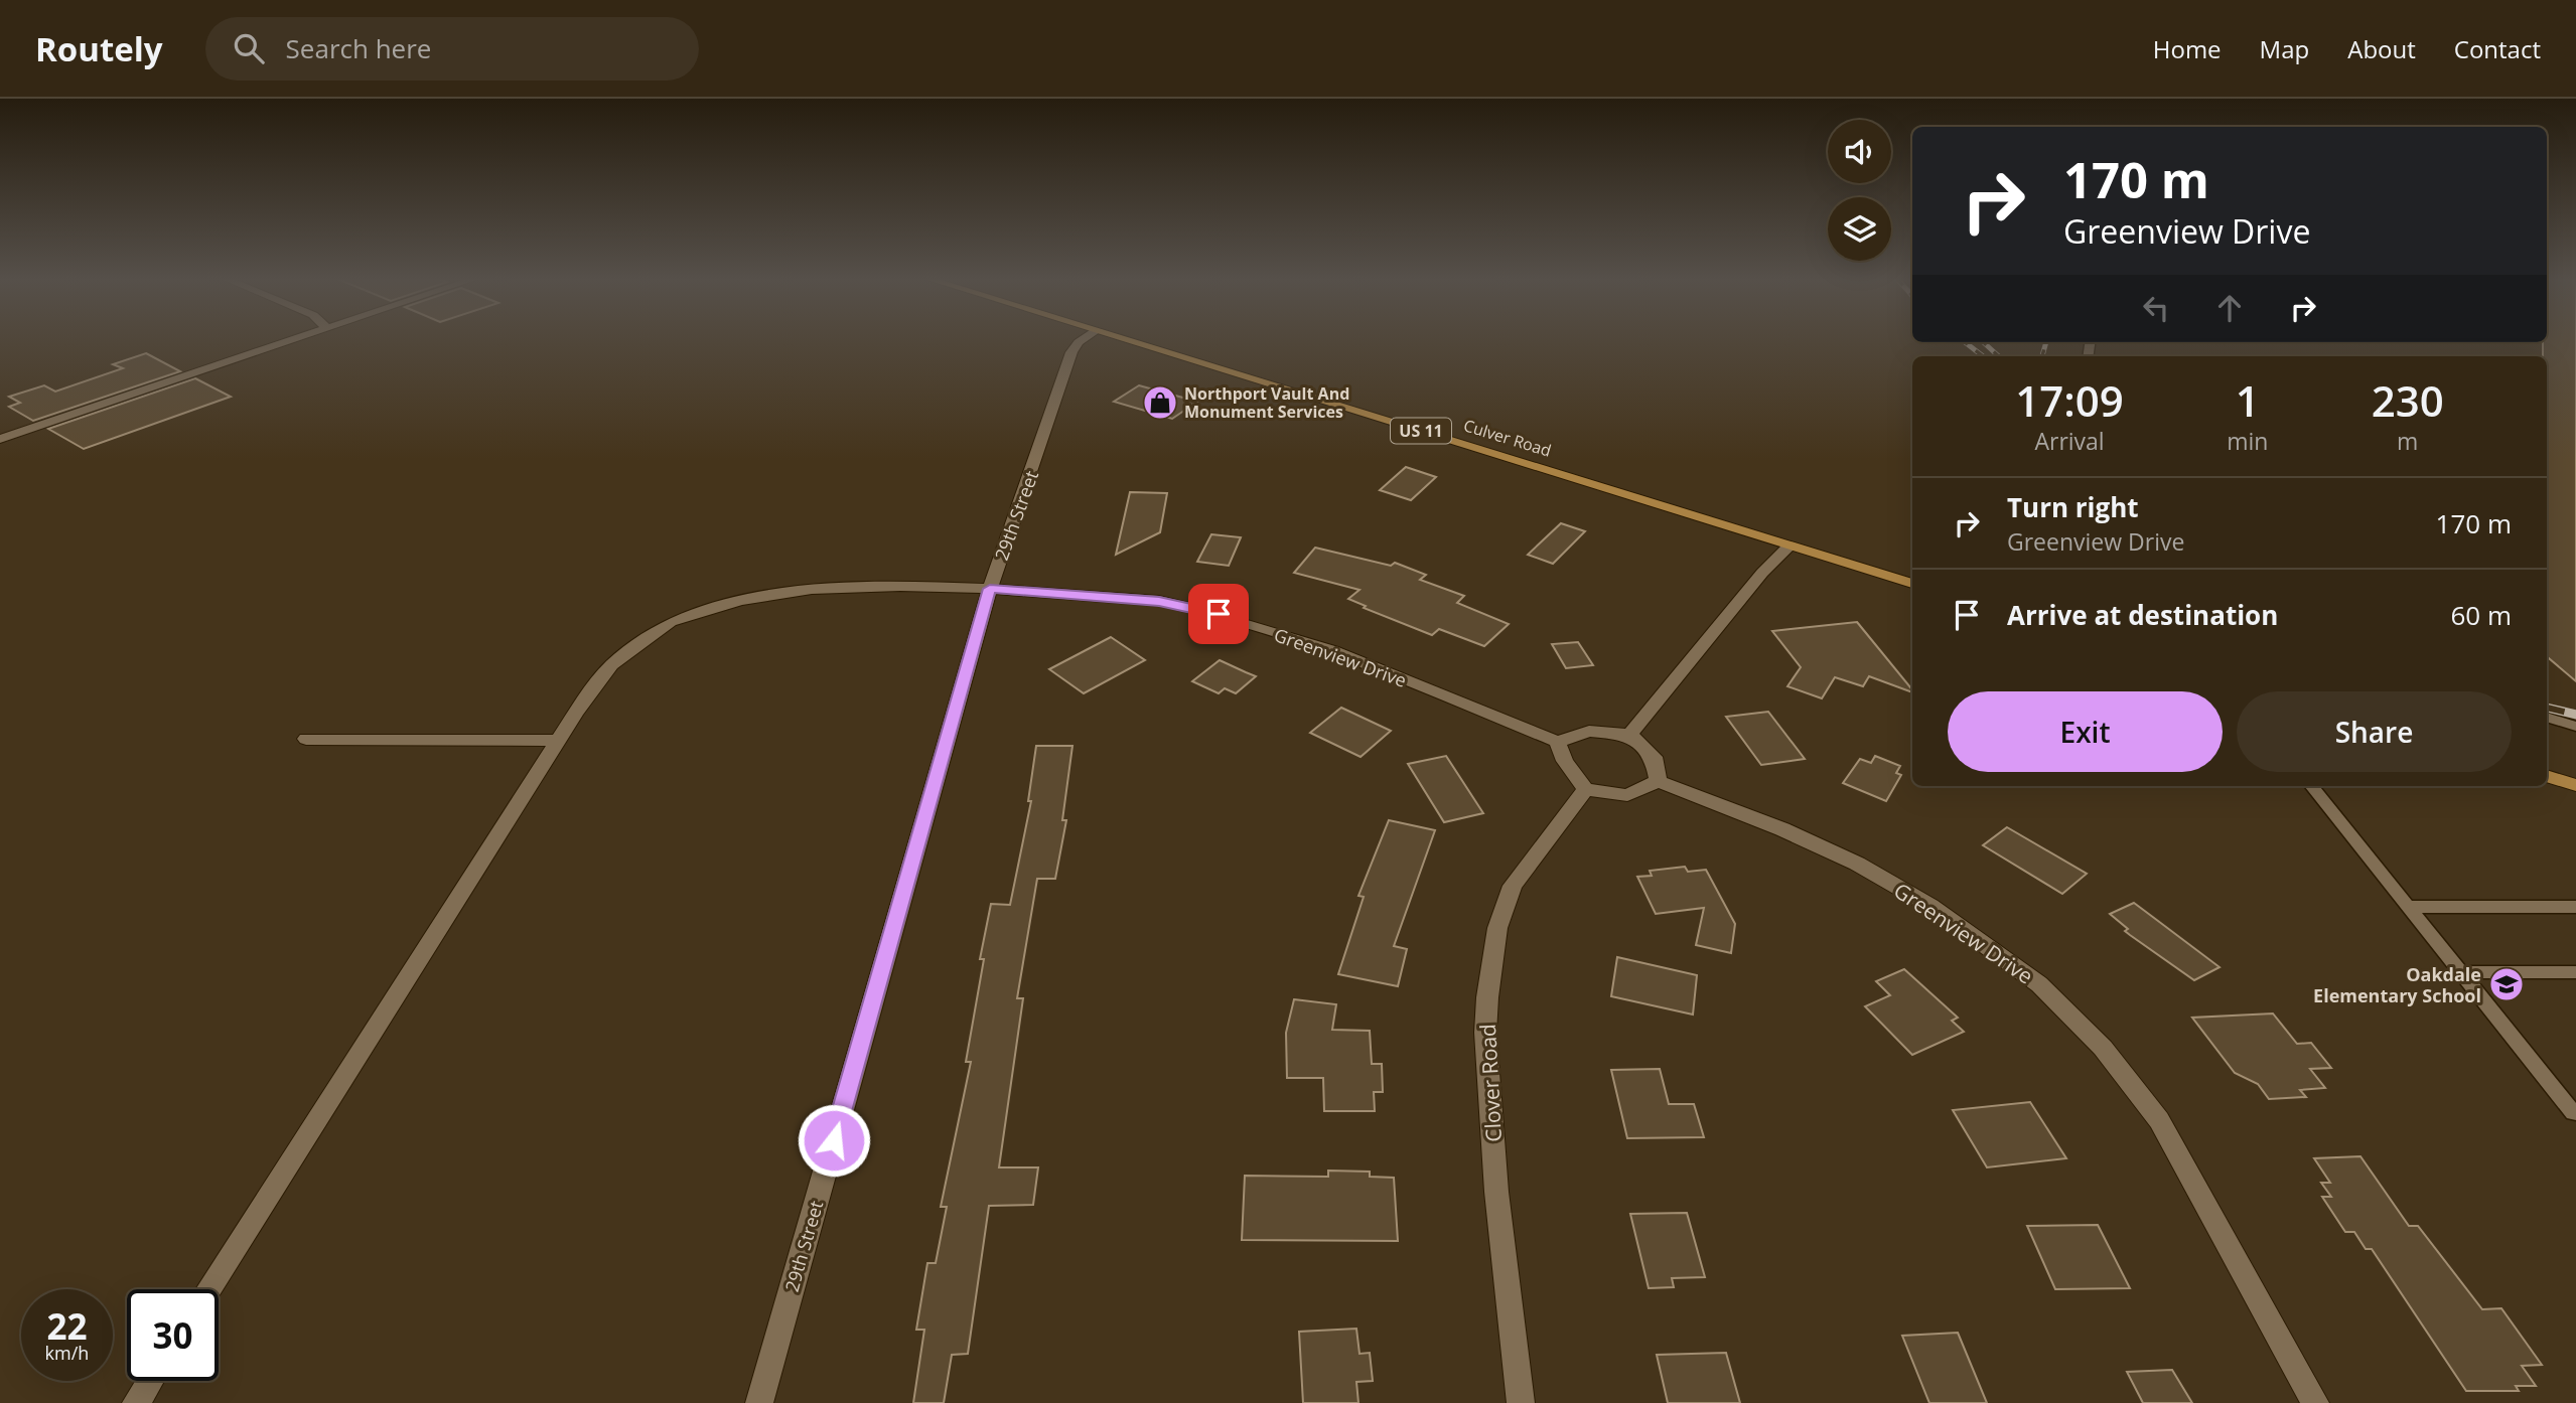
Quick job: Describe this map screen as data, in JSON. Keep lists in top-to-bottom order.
{
  "streets": {
    "main road": ["US 11", "Culver Road"],
    "street": ["29th Street", "Greenview Drive", "Clover Road"]
  },
  "crossings": [
    ["29th Street", "Greenview Drive"]
  ],
  "places": {
    "shop": ["Northport Vault And Monument Services"],
    "school or university": ["Oakdale Elementary School"]
  },
  "page": {
    "header": "Routely",
    "search": "Search here",
    "nav": [
      "Home",
      "Map",
      "About",
      "Contact"
    ],
    "turn": ["170 m", "Greenview Drive"],
    "eta": [
      "17:09",
      "Arrival",
      "1",
      "min",
      "230",
      "m"
    ],
    "list": [
      {
        "name": "Turn right",
        "note": "Greenview Drive",
        "value": "170 m"
      },
      {
        "name": "Arrive at destination",
        "value": "60 m"
      }
    ],
    "buttons": ["Exit", "Share"],
    "speed": "22 km/h",
    "limit": "30"
  }
}
